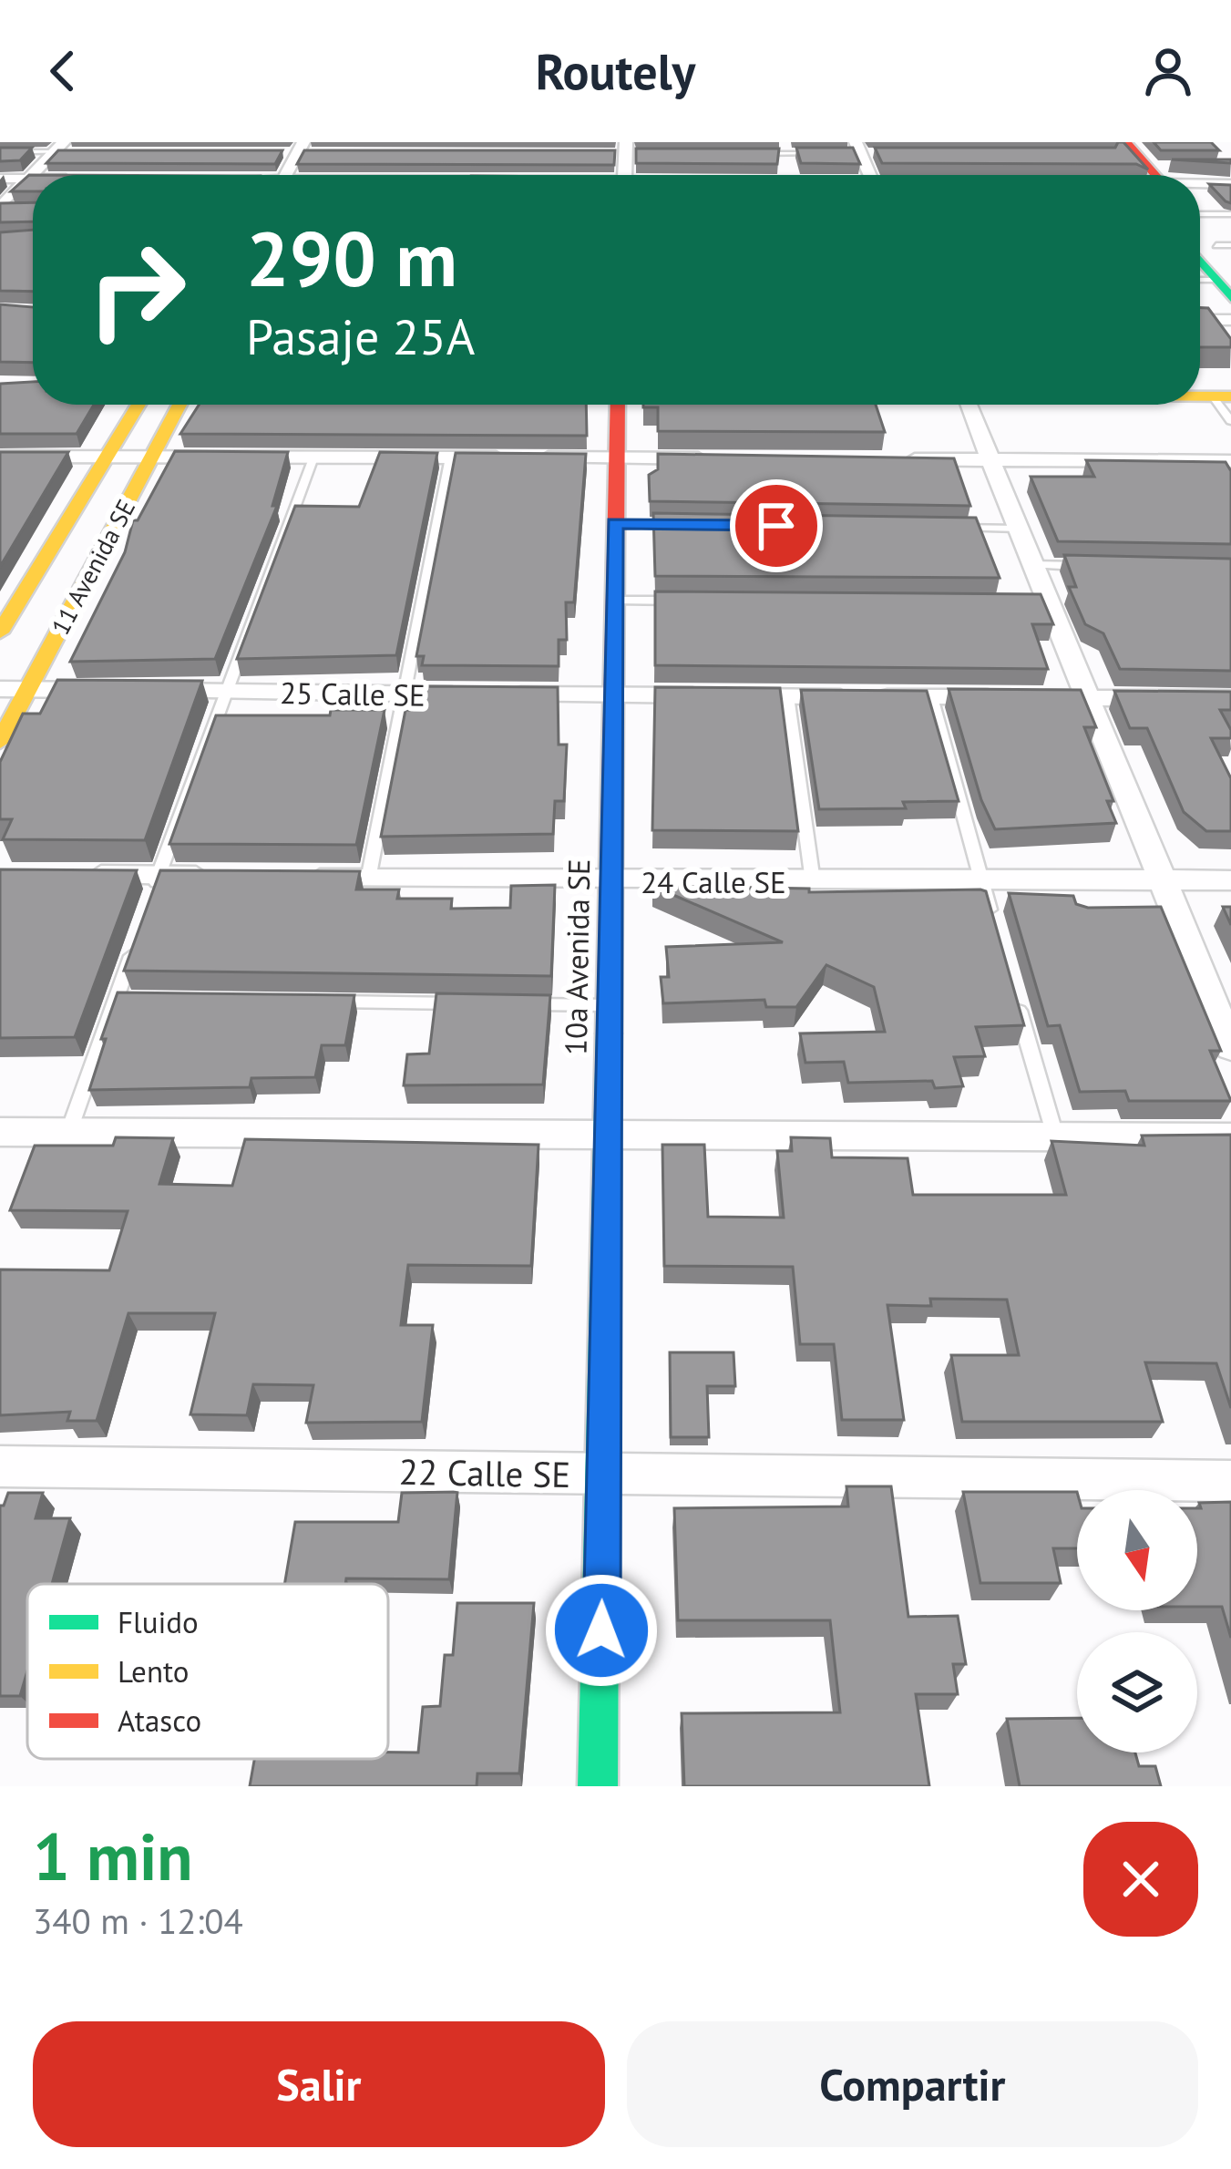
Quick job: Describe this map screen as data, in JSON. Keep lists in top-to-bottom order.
{
  "streets": {
    "street": [
      "11 Avenida SE",
      "25 Calle SE",
      "24 Calle SE",
      "10a Avenida SE",
      "22 Calle SE"
    ]
  },
  "crossings": [
    ["11 Avenida SE", "25 Calle SE"],
    ["25 Calle SE", "10a Avenida SE"],
    ["24 Calle SE", "10a Avenida SE"],
    ["10a Avenida SE", "22 Calle SE"]
  ],
  "legend": ["Fluido", "Lento", "Atasco"],
  "north": "bottom",
  "page": {
    "header": "Routely",
    "turn": ["290 m", "Pasaje 25A"],
    "heading": ["1 min", "340 m · 12:04"],
    "buttons": ["Salir", "Compartir"]
  }
}
